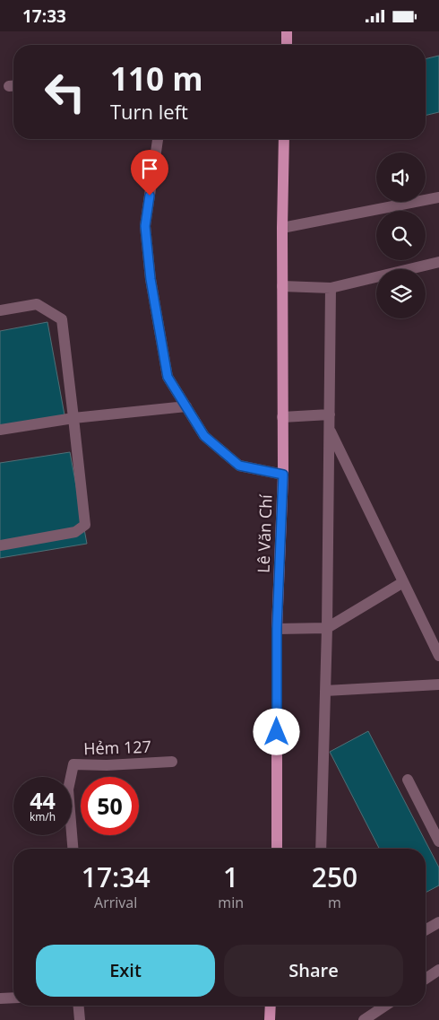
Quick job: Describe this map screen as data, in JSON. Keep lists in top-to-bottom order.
{
  "streets": {
    "main road": ["Lê Văn Chí"],
    "street": ["Hẻm 127"]
  },
  "page": {
    "status": "17:33",
    "turn": ["110 m", "Turn left"],
    "speed": "44 km/h",
    "limit": "50",
    "eta": [
      "17:34",
      "Arrival",
      "1",
      "min",
      "250",
      "m"
    ],
    "buttons": ["Exit", "Share"]
  }
}
